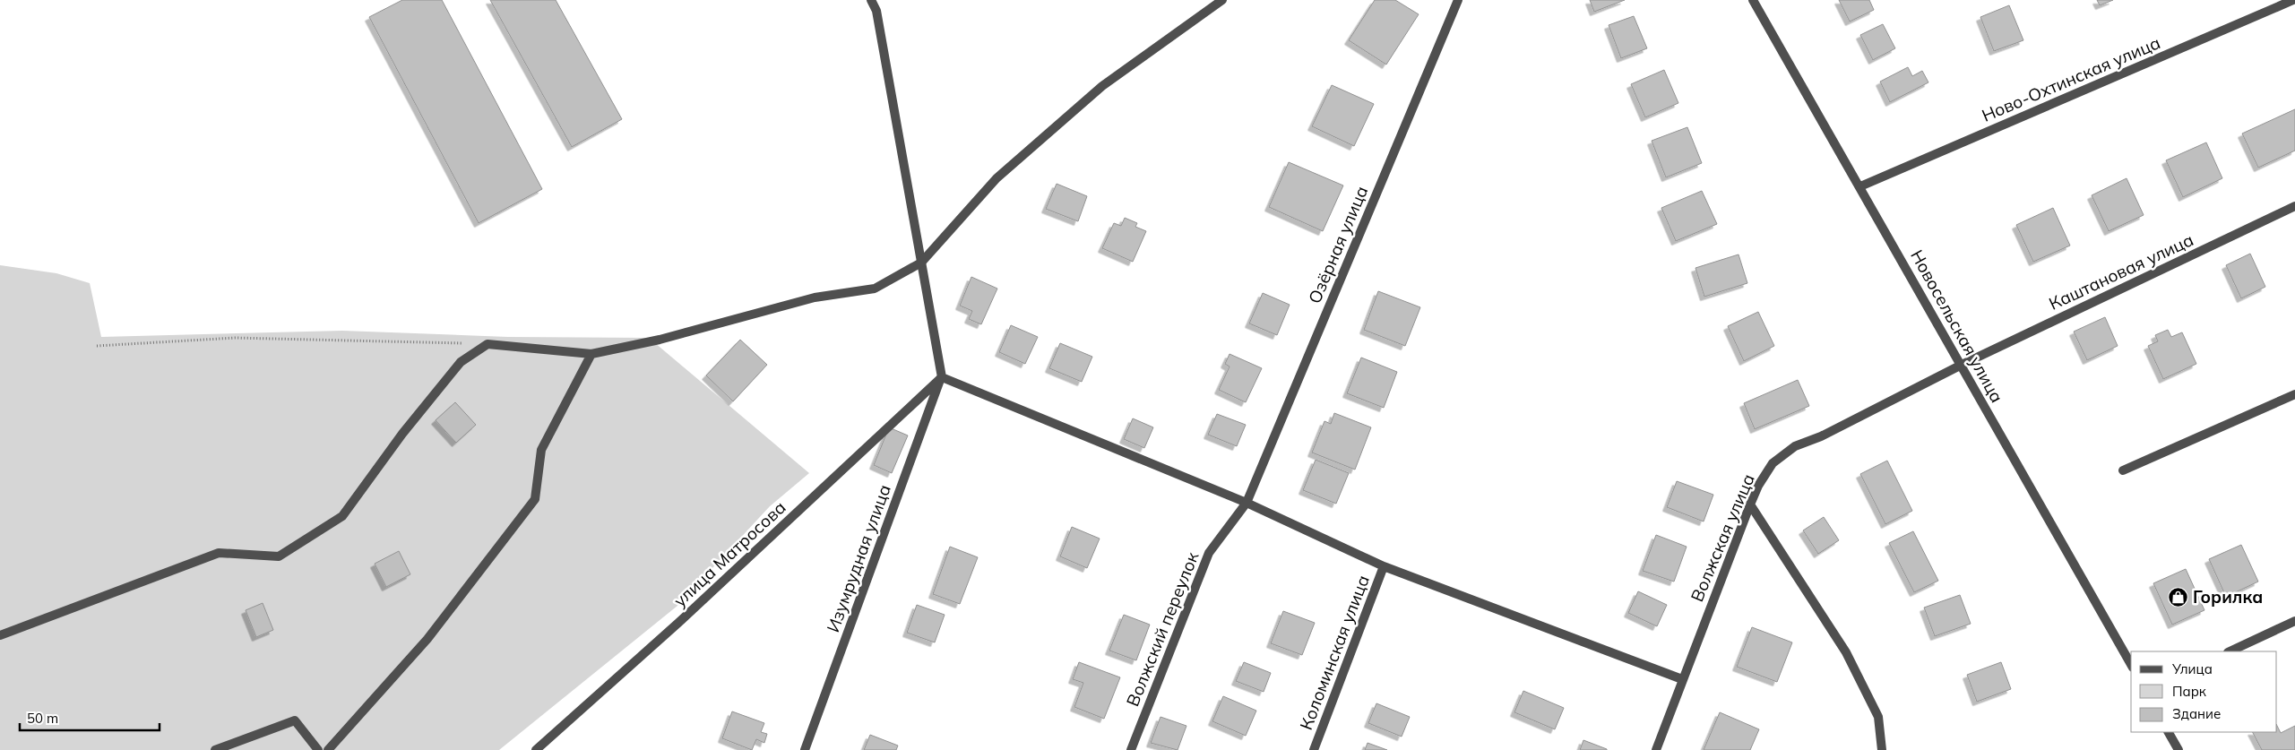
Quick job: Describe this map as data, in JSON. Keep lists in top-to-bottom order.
{
  "streets": {
    "street": [
      "Ново-Охтинская улица",
      "Озёрная улица",
      "Каштановая улица",
      "Новосельская улица",
      "Волжская улица",
      "улица Матросова",
      "Изумрудная улица",
      "Волжский переулок",
      "Коломинская улица"
    ]
  },
  "crossings": [
    ["Ново-Охтинская улица", "Новосельская улица"],
    ["Озёрная улица", "Волжский переулок"],
    ["Каштановая улица", "Новосельская улица"],
    ["Каштановая улица", "Волжская улица"],
    ["Новосельская улица", "Волжская улица"],
    ["улица Матросова", "Изумрудная улица"]
  ],
  "places": {
    "shop": ["Горилка"]
  },
  "legend": ["Улица", "Парк", "Здание"],
  "scale_bar": "50 m"
}
